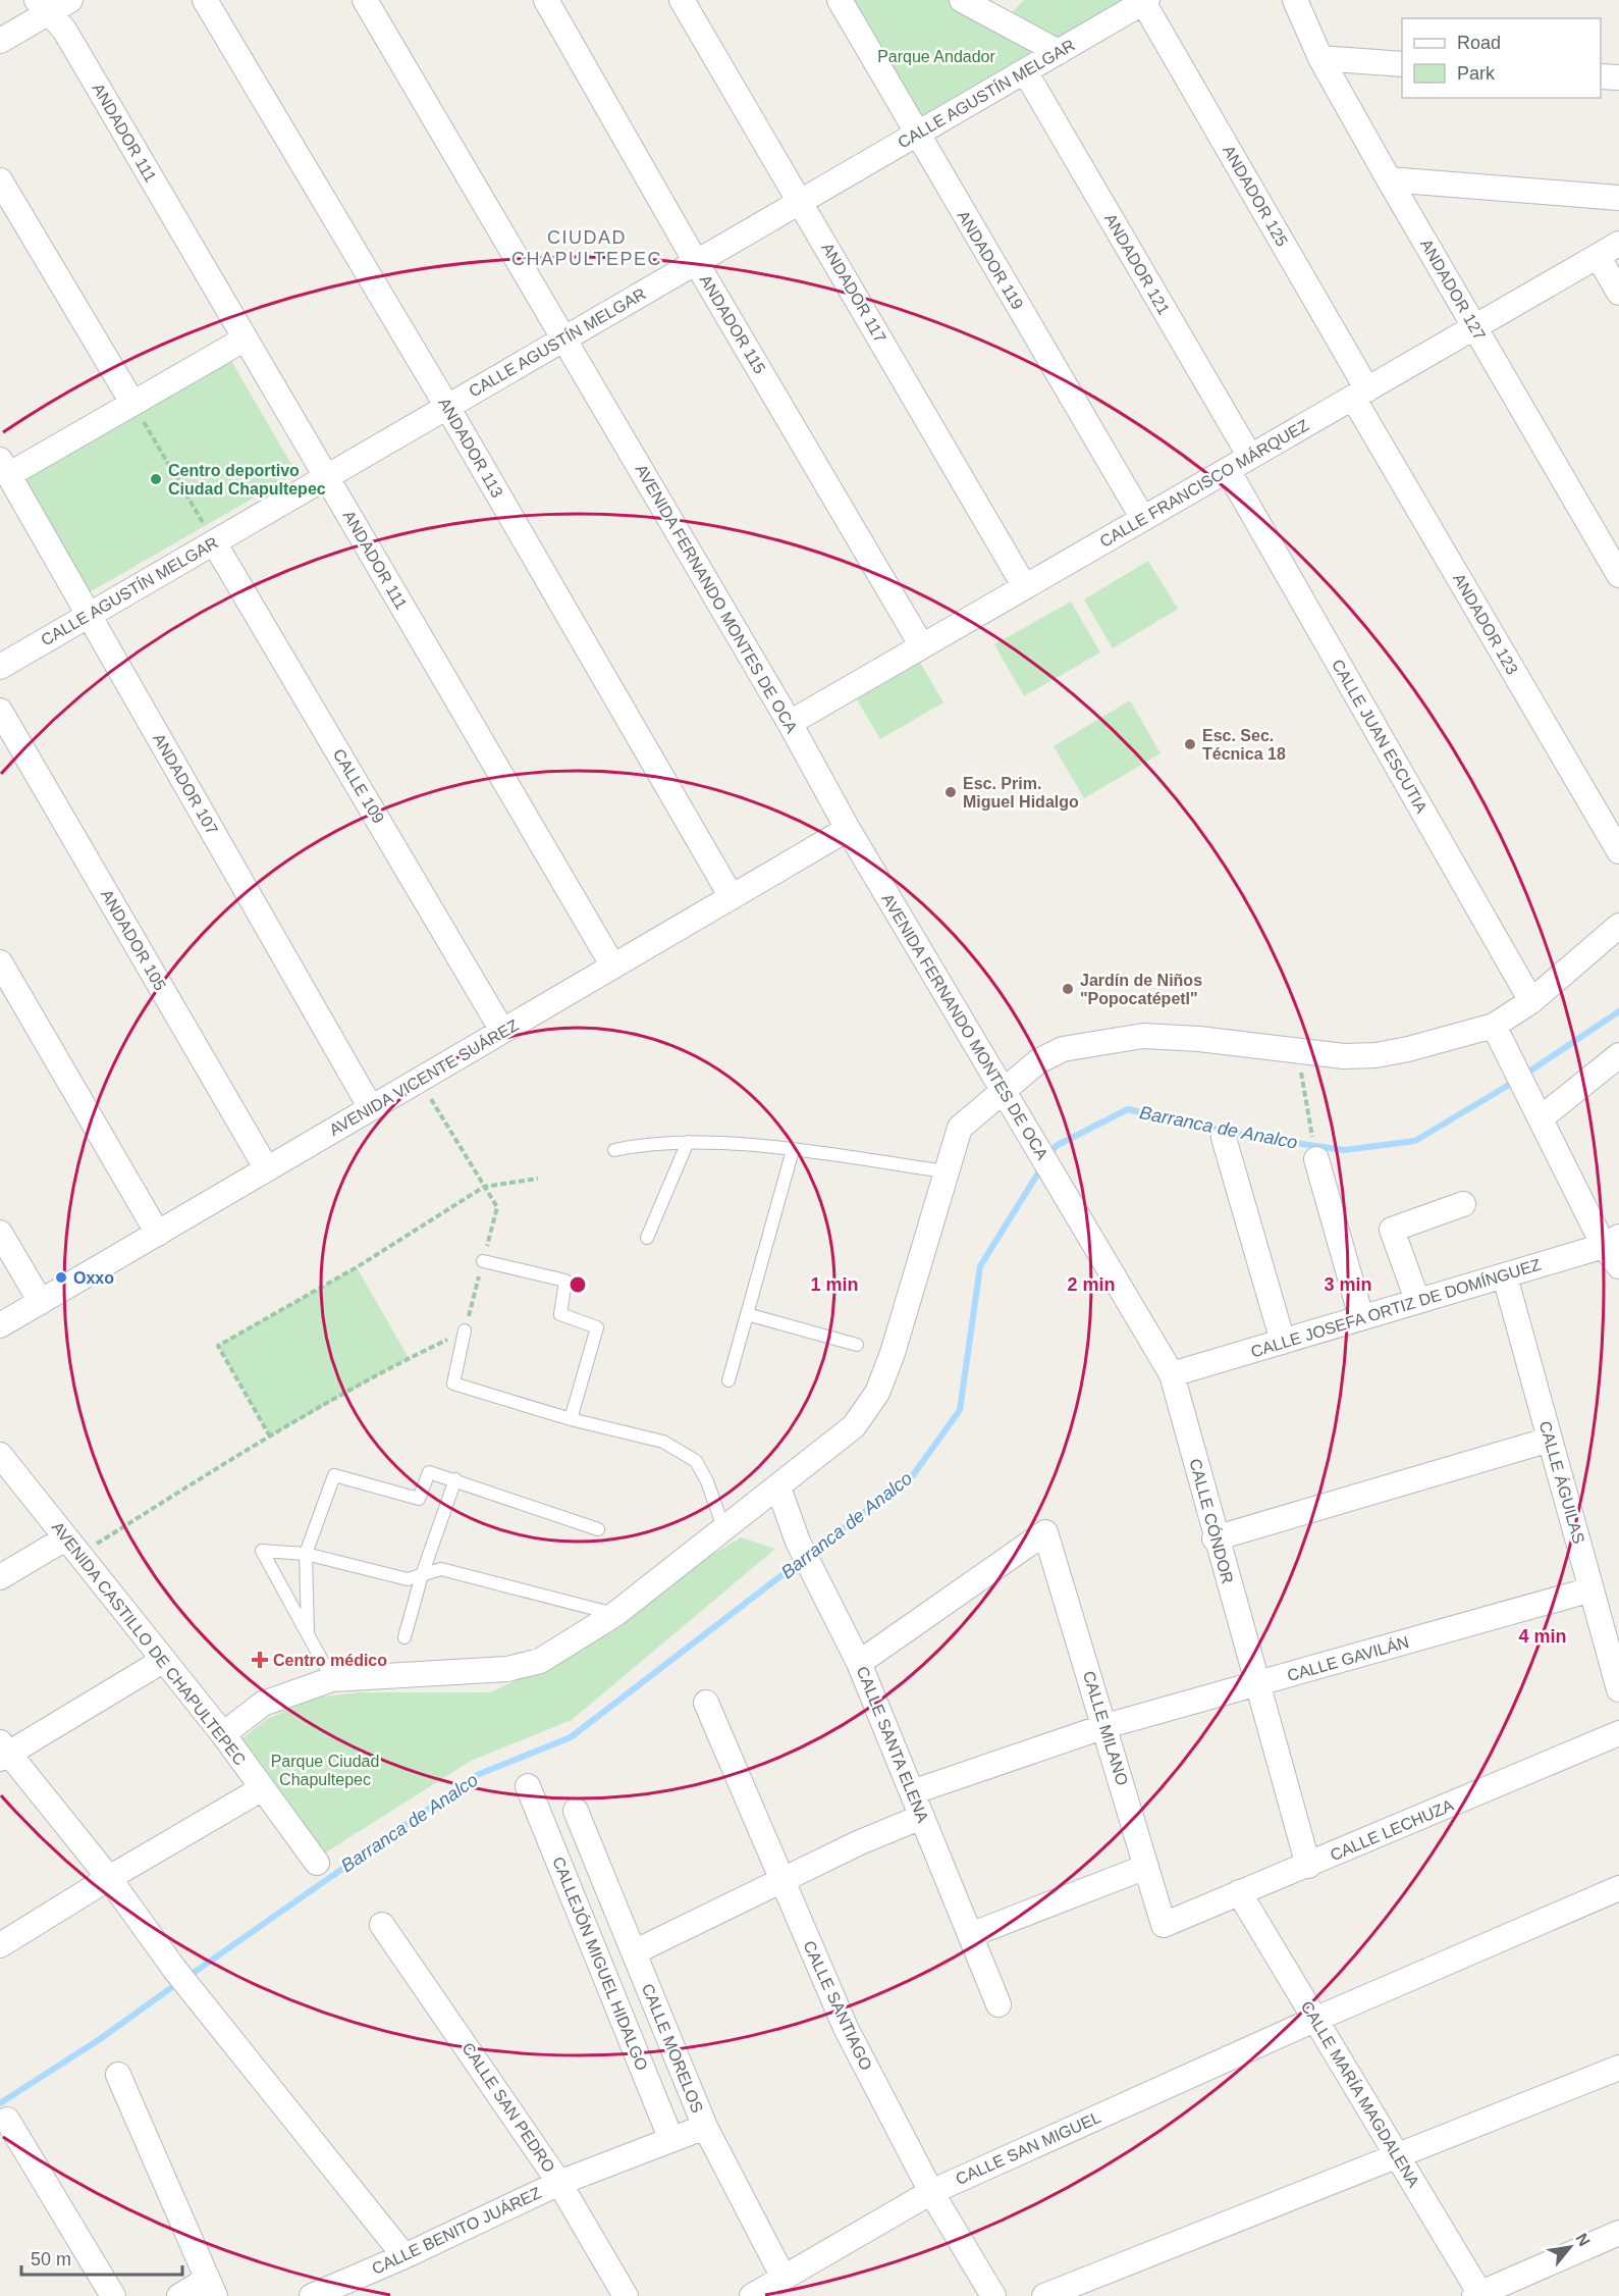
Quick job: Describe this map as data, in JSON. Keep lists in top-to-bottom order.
{
  "streets": {
    "street": [
      "CALLE AGUSTÍN MELGAR",
      "ANDADOR 111",
      "ANDADOR 125",
      "ANDADOR 119",
      "ANDADOR 121",
      "ANDADOR 127",
      "ANDADOR 117",
      "ANDADOR 115",
      "ANDADOR 113",
      "CALLE FRANCISCO MÁRQUEZ",
      "AVENIDA FERNANDO MONTES DE OCA",
      "ANDADOR 123",
      "CALLE JUAN ESCUTIA",
      "ANDADOR 107",
      "CALLE 109",
      "ANDADOR 105",
      "AVENIDA VICENTE SUÁREZ",
      "CALLE JOSEFA ORTIZ DE DOMÍNGUEZ",
      "CALLE ÁGUILAS",
      "CALLE CÓNDOR",
      "AVENIDA CASTILLO DE CHAPULTEPEC",
      "CALLE GAVILÁN",
      "CALLE MILANO",
      "CALLE SANTA ELENA",
      "CALLE LECHUZA",
      "CALLEJÓN MIGUEL HIDALGO",
      "CALLE SANTIAGO",
      "CALLE MORELOS",
      "CALLE MARÍA MAGDALENA",
      "CALLE SAN PEDRO",
      "CALLE SAN MIGUEL",
      "CALLE BENITO JUÁREZ"
    ]
  },
  "crossings": [
    ["CALLE AGUSTÍN MELGAR", "ANDADOR 111"],
    ["CALLE AGUSTÍN MELGAR", "ANDADOR 125"],
    ["CALLE AGUSTÍN MELGAR", "ANDADOR 119"],
    ["CALLE AGUSTÍN MELGAR", "ANDADOR 121"],
    ["CALLE AGUSTÍN MELGAR", "ANDADOR 117"],
    ["CALLE AGUSTÍN MELGAR", "ANDADOR 115"],
    ["CALLE AGUSTÍN MELGAR", "ANDADOR 113"],
    ["CALLE AGUSTÍN MELGAR", "AVENIDA FERNANDO MONTES DE OCA"],
    ["CALLE AGUSTÍN MELGAR", "ANDADOR 107"],
    ["CALLE AGUSTÍN MELGAR", "CALLE 109"],
    ["ANDADOR 111", "AVENIDA VICENTE SUÁREZ"],
    ["ANDADOR 125", "CALLE FRANCISCO MÁRQUEZ"],
    ["ANDADOR 125", "ANDADOR 123"],
    ["ANDADOR 119", "CALLE FRANCISCO MÁRQUEZ"],
    ["ANDADOR 121", "CALLE FRANCISCO MÁRQUEZ"],
    ["ANDADOR 127", "CALLE FRANCISCO MÁRQUEZ"],
    ["ANDADOR 117", "CALLE FRANCISCO MÁRQUEZ"],
    ["ANDADOR 115", "CALLE FRANCISCO MÁRQUEZ"],
    ["ANDADOR 113", "AVENIDA VICENTE SUÁREZ"],
    ["CALLE FRANCISCO MÁRQUEZ", "AVENIDA FERNANDO MONTES DE OCA"],
    ["CALLE FRANCISCO MÁRQUEZ", "ANDADOR 123"],
    ["CALLE FRANCISCO MÁRQUEZ", "CALLE JUAN ESCUTIA"],
    ["AVENIDA FERNANDO MONTES DE OCA", "AVENIDA VICENTE SUÁREZ"],
    ["AVENIDA FERNANDO MONTES DE OCA", "CALLE CÓNDOR"],
    ["ANDADOR 107", "AVENIDA VICENTE SUÁREZ"],
    ["CALLE 109", "AVENIDA VICENTE SUÁREZ"],
    ["ANDADOR 105", "AVENIDA VICENTE SUÁREZ"],
    ["CALLE JOSEFA ORTIZ DE DOMÍNGUEZ", "CALLE ÁGUILAS"],
    ["CALLE JOSEFA ORTIZ DE DOMÍNGUEZ", "CALLE CÓNDOR"],
    ["CALLE ÁGUILAS", "CALLE GAVILÁN"],
    ["CALLE CÓNDOR", "CALLE GAVILÁN"],
    ["CALLE CÓNDOR", "CALLE LECHUZA"],
    ["CALLE GAVILÁN", "CALLE MILANO"],
    ["CALLE GAVILÁN", "CALLE SANTA ELENA"],
    ["CALLE MILANO", "CALLE SANTA ELENA"],
    ["CALLE MILANO", "CALLE LECHUZA"],
    ["CALLE LECHUZA", "CALLE MARÍA MAGDALENA"],
    ["CALLEJÓN MIGUEL HIDALGO", "CALLE BENITO JUÁREZ"],
    ["CALLE SANTIAGO", "CALLE SAN MIGUEL"],
    ["CALLE MORELOS", "CALLE SAN MIGUEL"],
    ["CALLE MORELOS", "CALLE BENITO JUÁREZ"],
    ["CALLE MARÍA MAGDALENA", "CALLE SAN MIGUEL"],
    ["CALLE SAN PEDRO", "CALLE BENITO JUÁREZ"]
  ],
  "districts": ["CIUDAD CHAPULTEPEC"],
  "water": ["Barranca de Analco"],
  "parks": ["Parque Andador", "Parque Ciudad Chapultepec"],
  "places": {
    "other": [
      "Centro deportivo Ciudad Chapultepec",
      "Esc. Sec. Técnica 18",
      "Esc. Prim. Miguel Hidalgo",
      "Jardín de Niños \"Popocatépetl\"",
      "Oxxo"
    ],
    "health": ["Centro médico"]
  },
  "legend": ["Road", "Park"],
  "scale_bar": "50 m",
  "north": "top right",
  "rings": [
    "1 min",
    "2 min",
    "3 min",
    "4 min"
  ]
}
